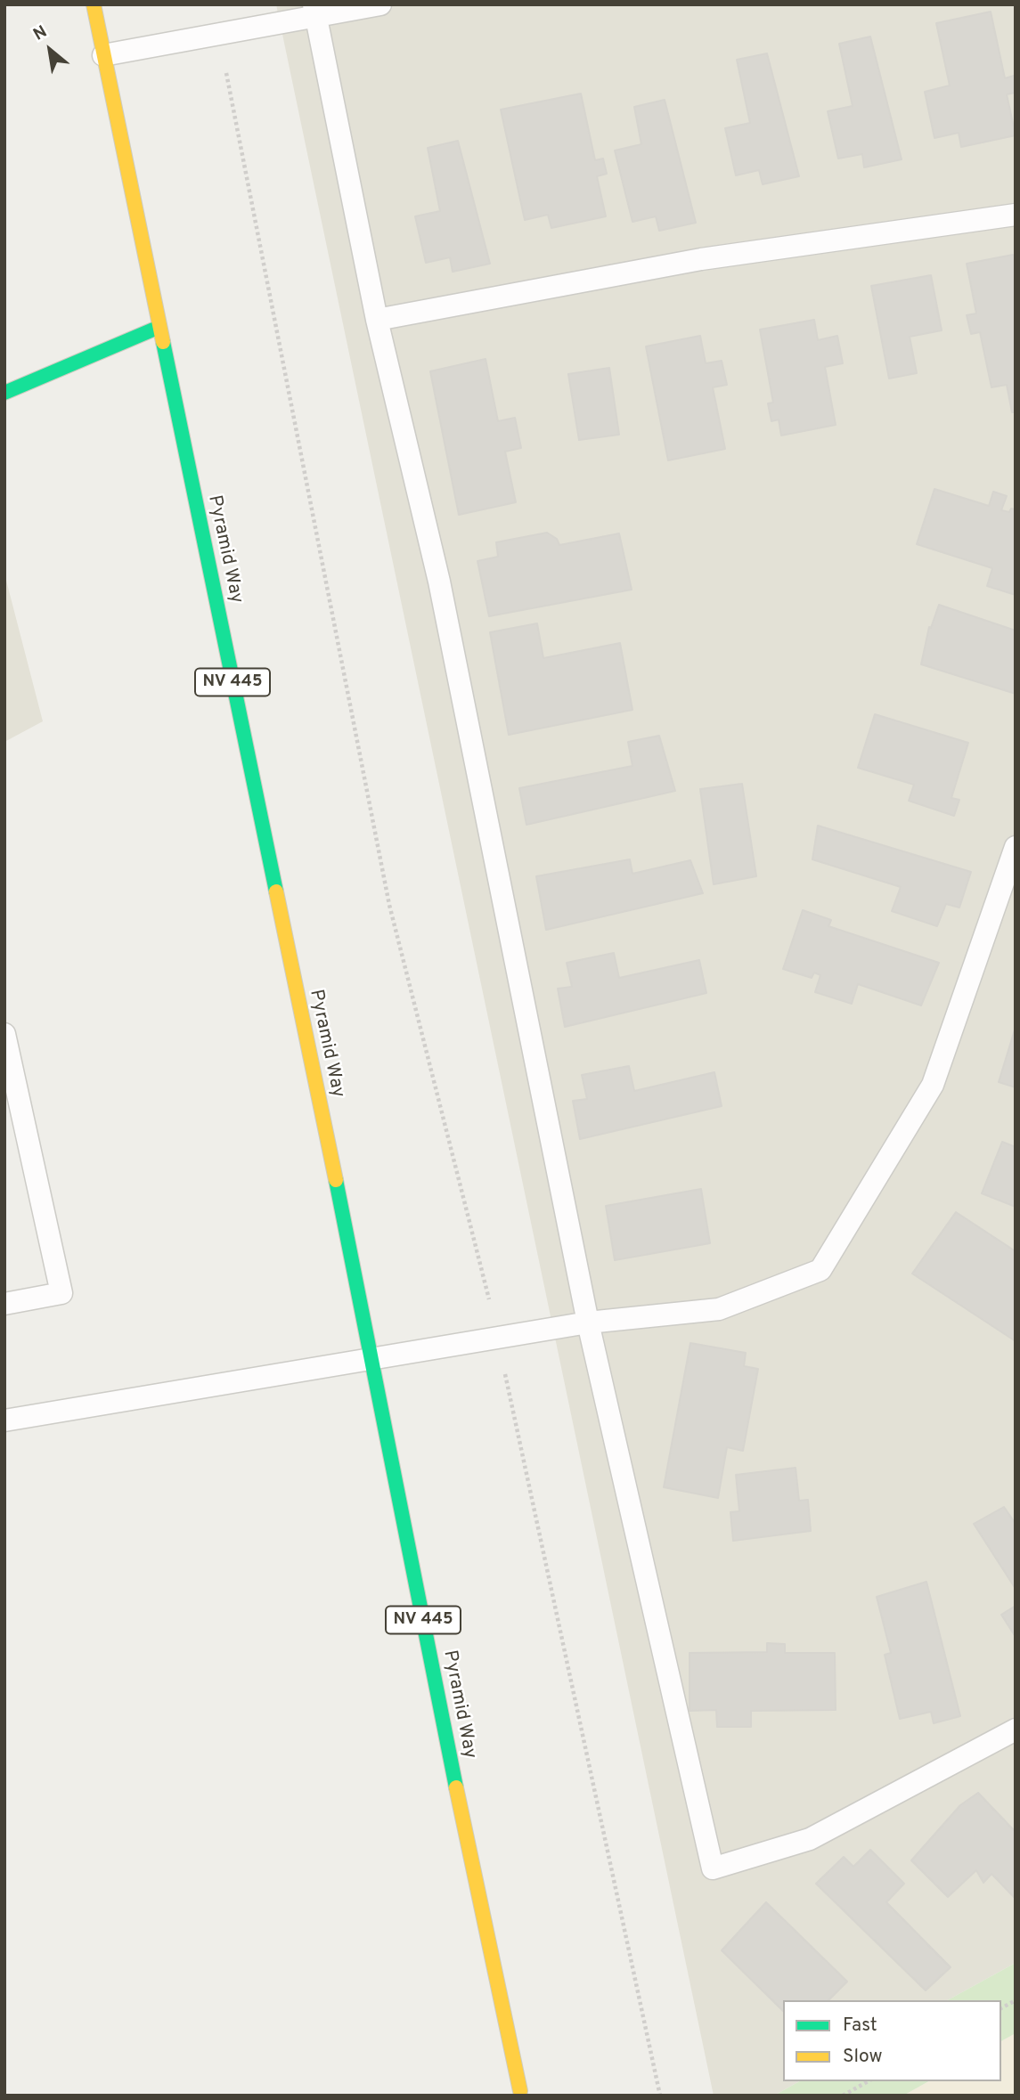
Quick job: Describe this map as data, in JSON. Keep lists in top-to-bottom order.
{
  "streets": {
    "main road": ["Pyramid Way", "NV 445"]
  },
  "legend": ["Fast", "Slow"],
  "north": "top left"
}
